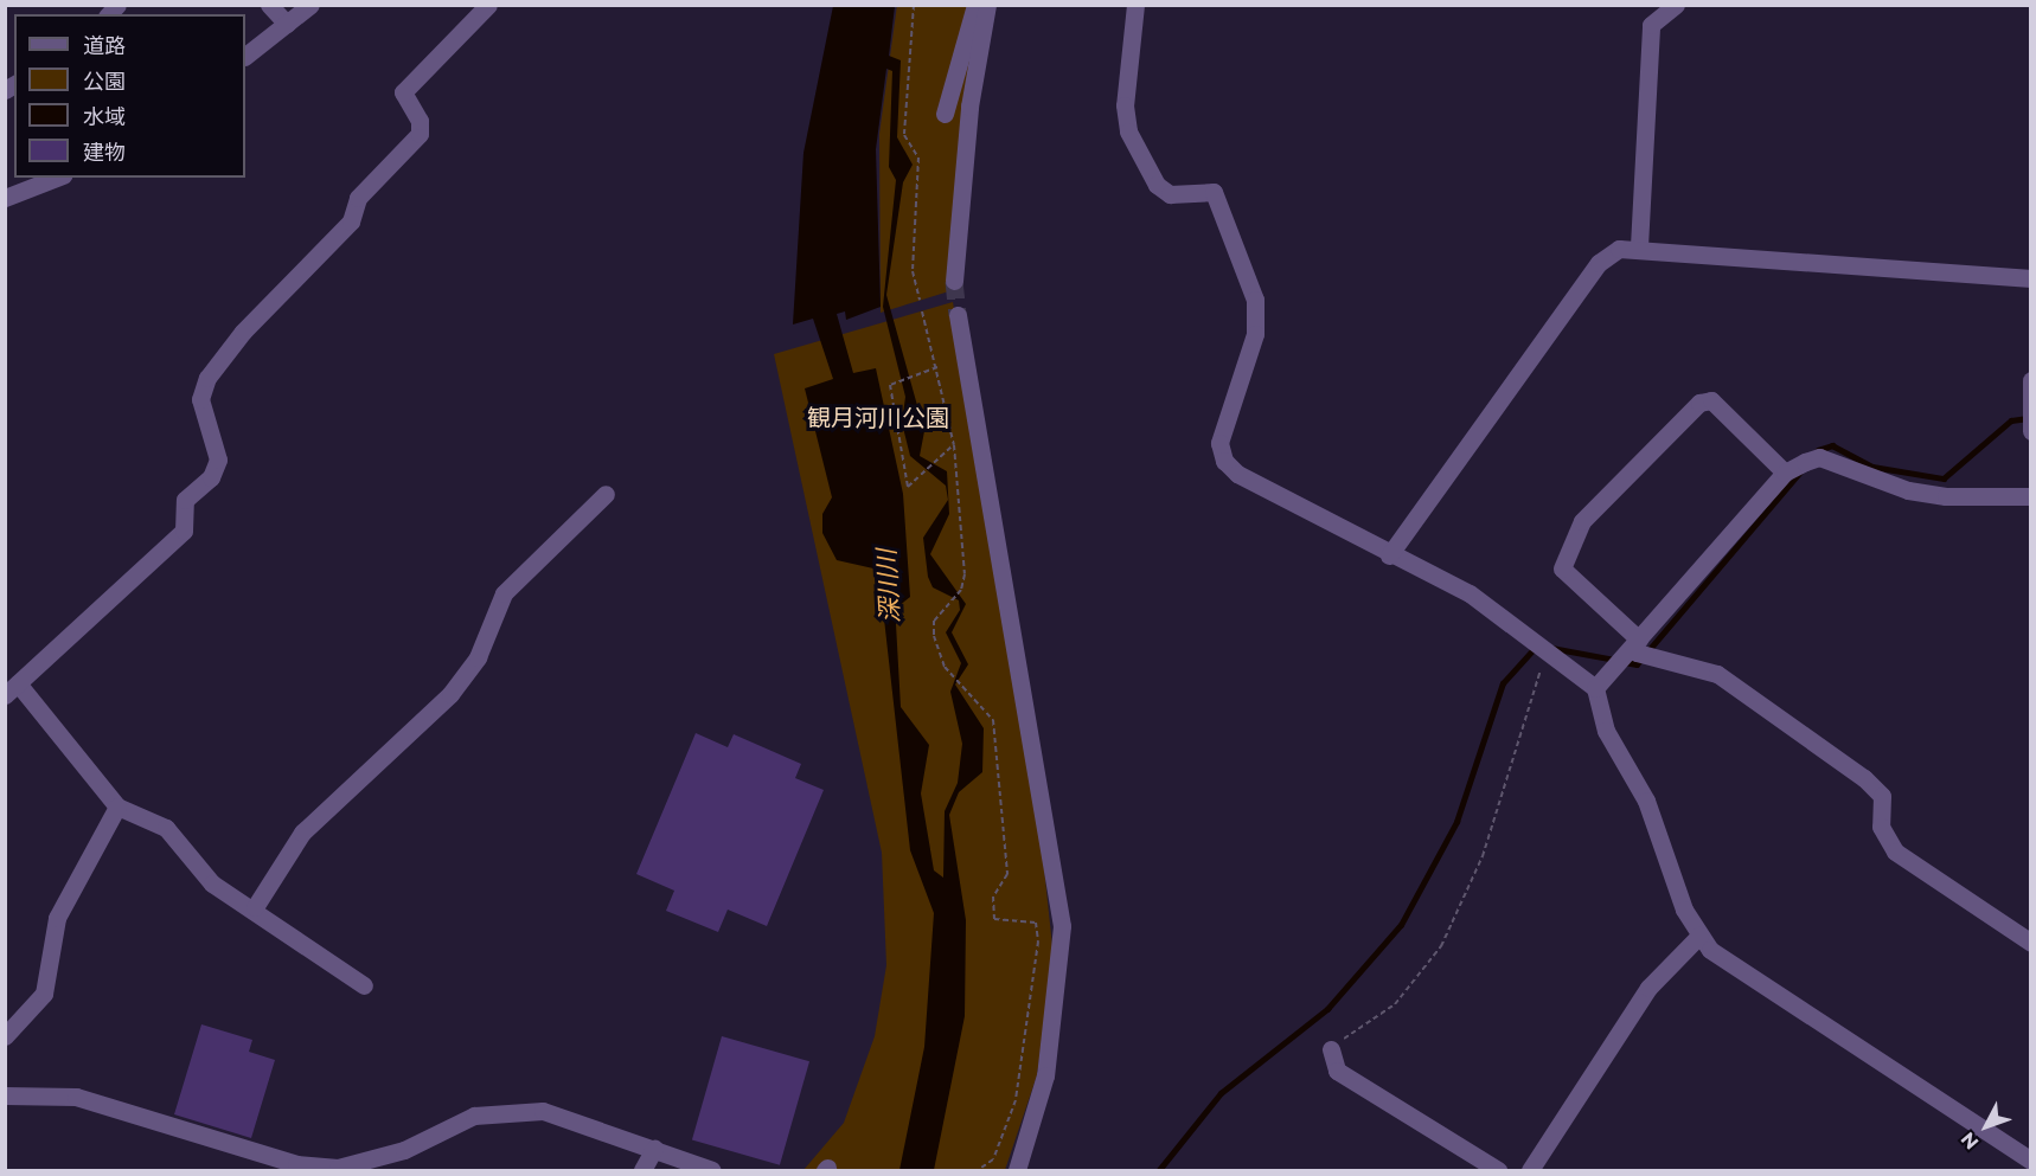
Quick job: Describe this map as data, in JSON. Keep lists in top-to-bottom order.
{
  "water": ["深川川"],
  "parks": ["観月河川公園"],
  "legend": [
    "道路",
    "公園",
    "水域",
    "建物"
  ],
  "north": "bottom left"
}
